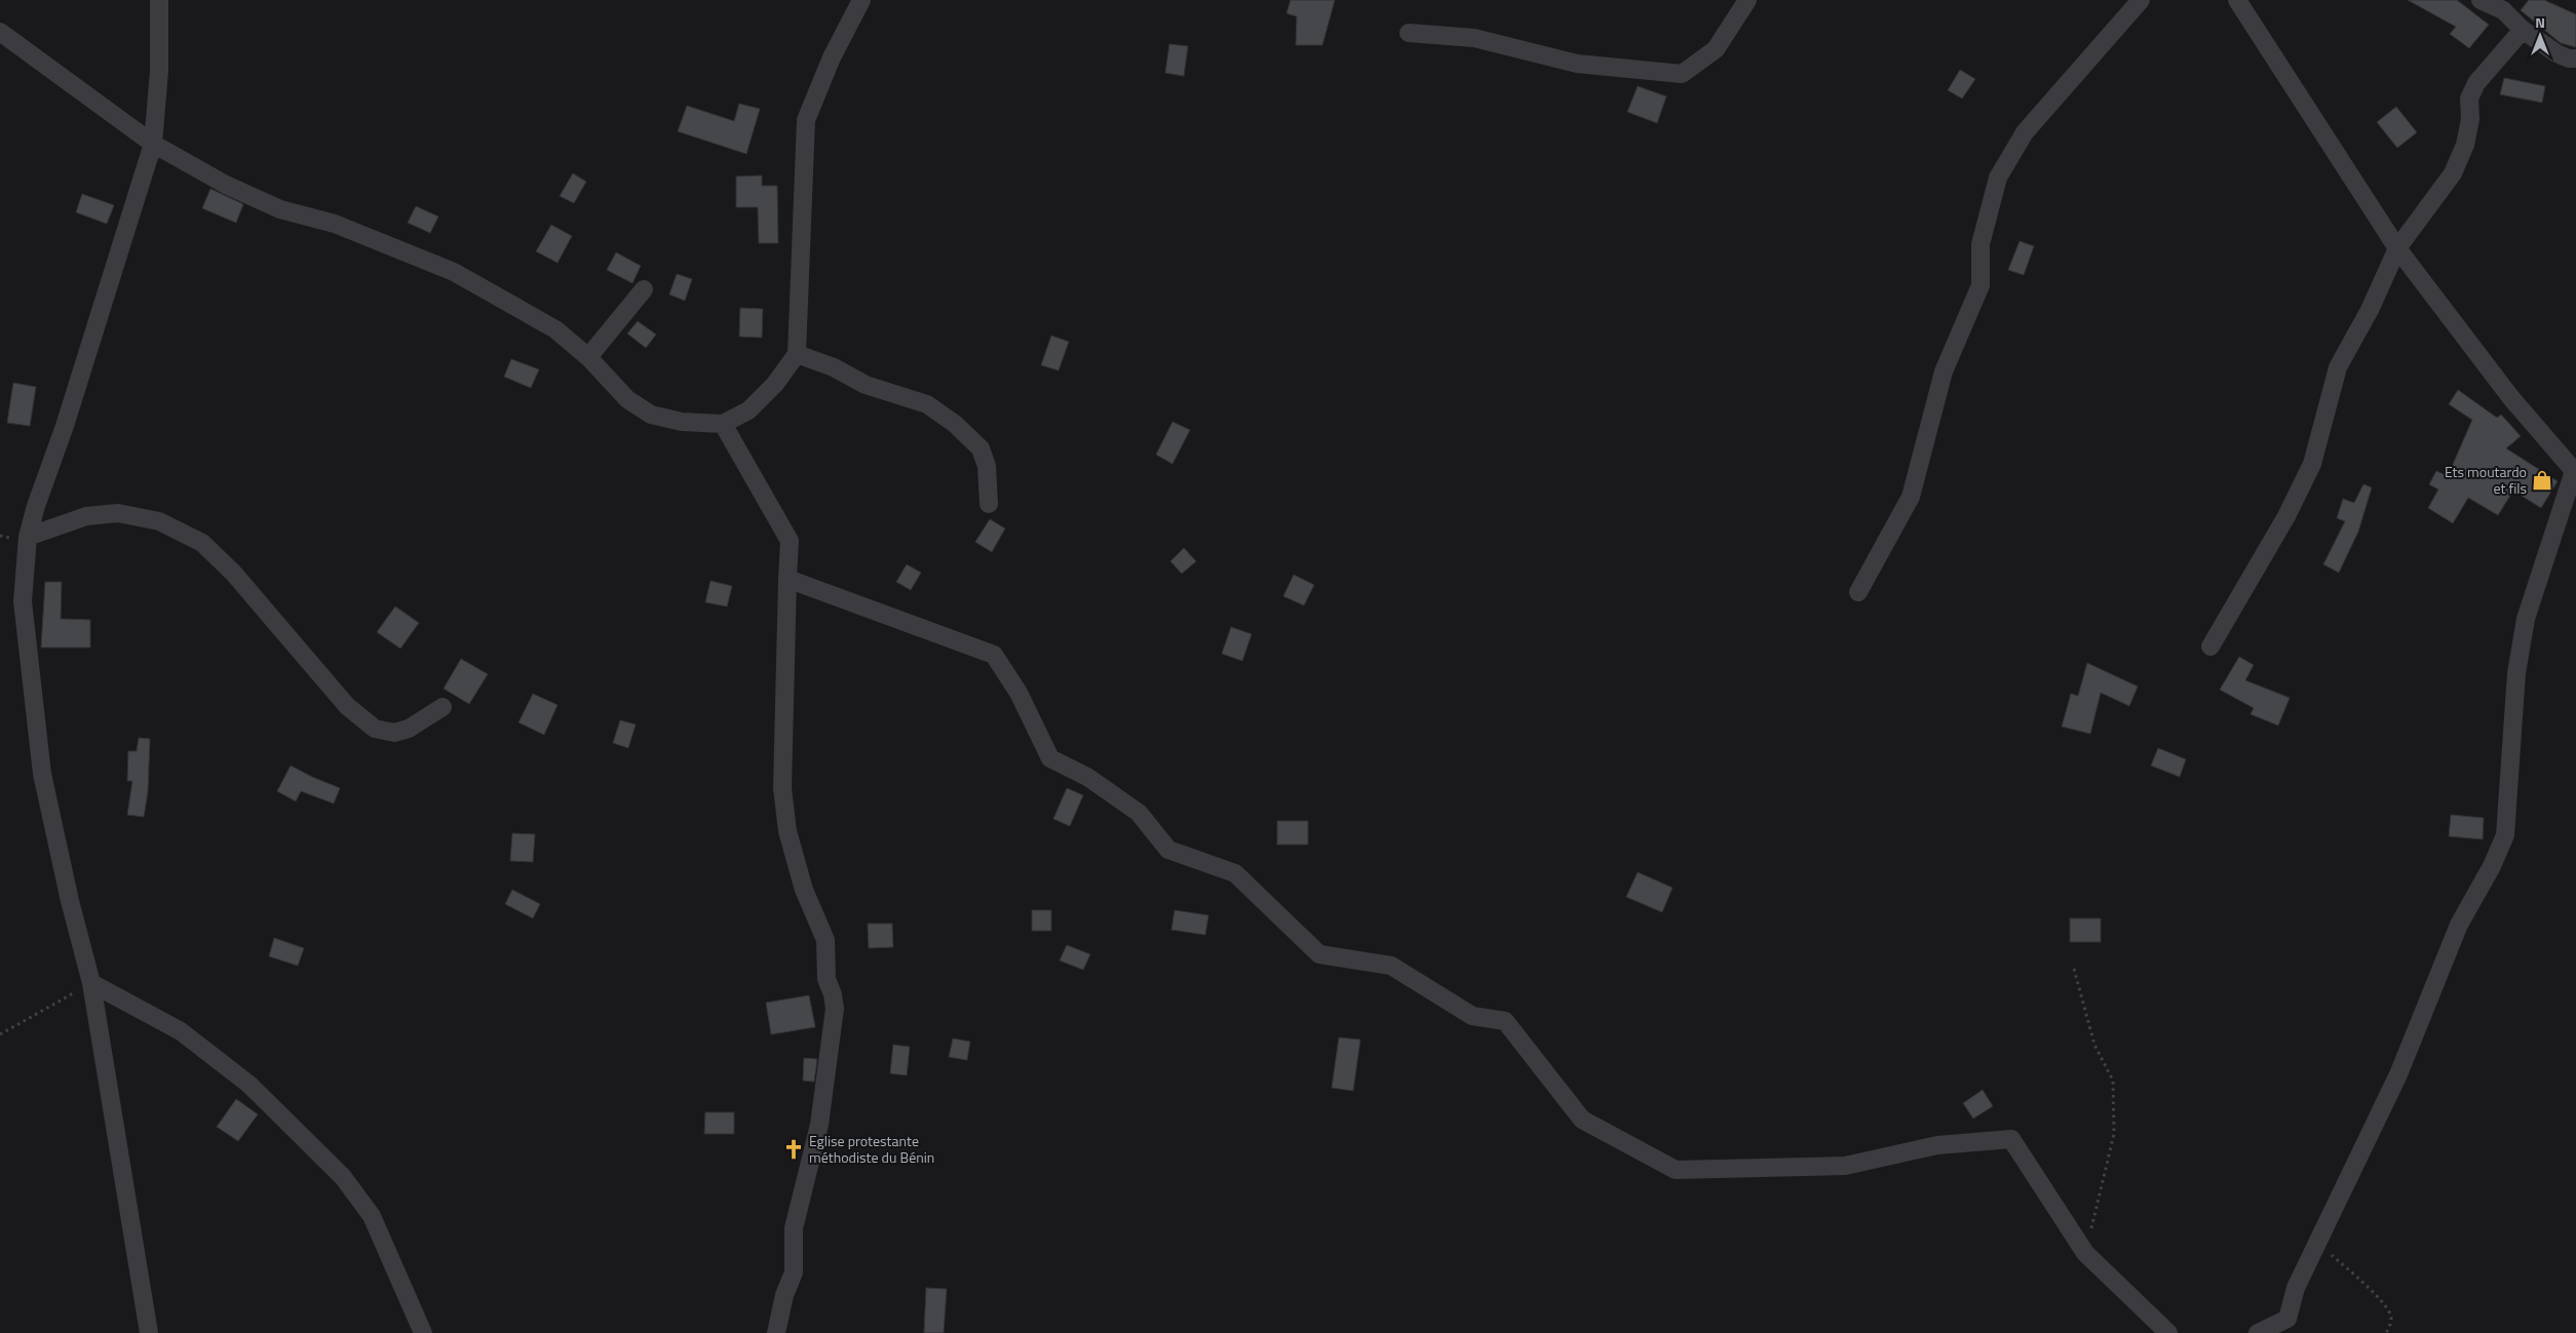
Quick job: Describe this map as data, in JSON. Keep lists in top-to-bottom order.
{
  "places": {
    "shop": ["Ets moutardo et fils"],
    "church": ["Eglise protestante méthodiste du Bénin"]
  },
  "north": "top"
}
